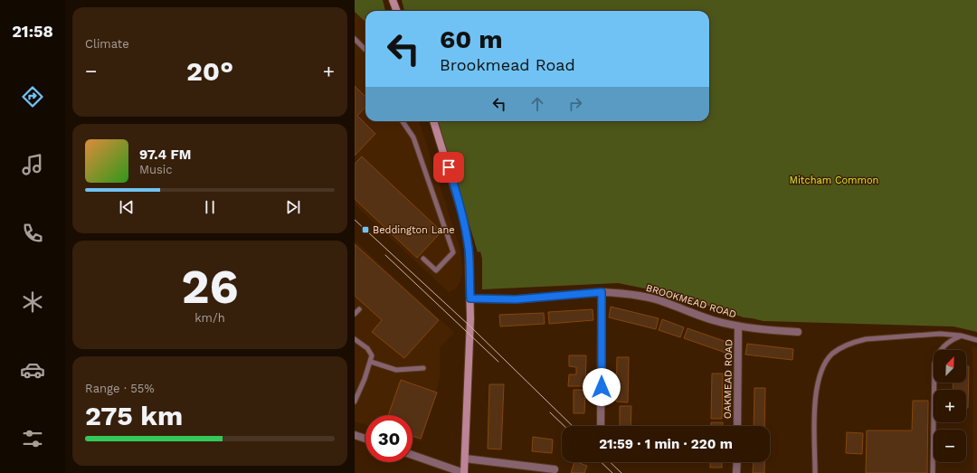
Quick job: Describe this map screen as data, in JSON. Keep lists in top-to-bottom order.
{
  "streets": {
    "street": ["BROOKMEAD ROAD", "OAKMEAD ROAD"]
  },
  "crossings": [
    ["BROOKMEAD ROAD", "OAKMEAD ROAD"]
  ],
  "parks": ["Mitcham Common"],
  "places": {
    "transit": ["Beddington Lane"]
  },
  "north": "top right",
  "page": {
    "tabs": "21:58",
    "tile": [
      "Climate",
      ["26", "km/h"],
      ["Range · 55%", "275 km"]
    ],
    "turn": ["60 m", "Brookmead Road"],
    "heat": ["−", "20°", "+"],
    "song": ["97.4 FM", "Music"],
    "map_buttons": ["+", "−"],
    "limit": "30",
    "trip": "21:59 · 1 min · 220 m"
  }
}
